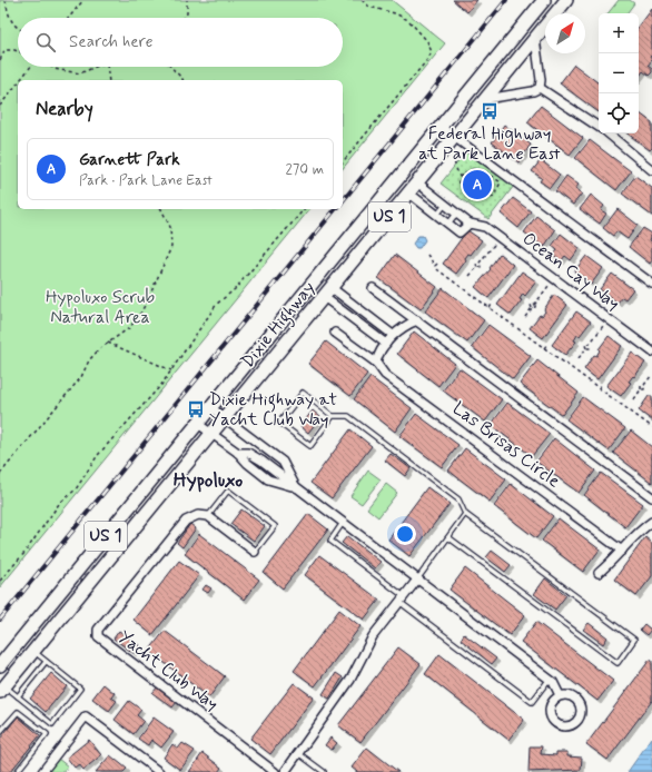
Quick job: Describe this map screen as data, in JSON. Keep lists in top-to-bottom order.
{
  "streets": {
    "main road": ["US 1", "Dixie Highway"],
    "street": ["Ocean Cay Way", "Las Brisas Circle", "Yacht Club Way"]
  },
  "crossings": [
    ["Ocean Cay Way", "Dixie Highway"]
  ],
  "districts": ["Hypoluxo"],
  "parks": ["Hypoluxo Scrub Natural Area"],
  "places": {
    "bus stop": ["Federal Highway at Park Lane East", "Dixie Highway at Yacht Club Way"]
  },
  "north": "top right",
  "page": {
    "map_buttons": ["+", "−"],
    "search": "Search here",
    "heading": "Nearby",
    "list": [
      {
        "mark": "A",
        "name": "Garnett Park",
        "note": "Park · Park Lane East",
        "value": "270 m"
      }
    ],
    "pins": "A"
  }
}
